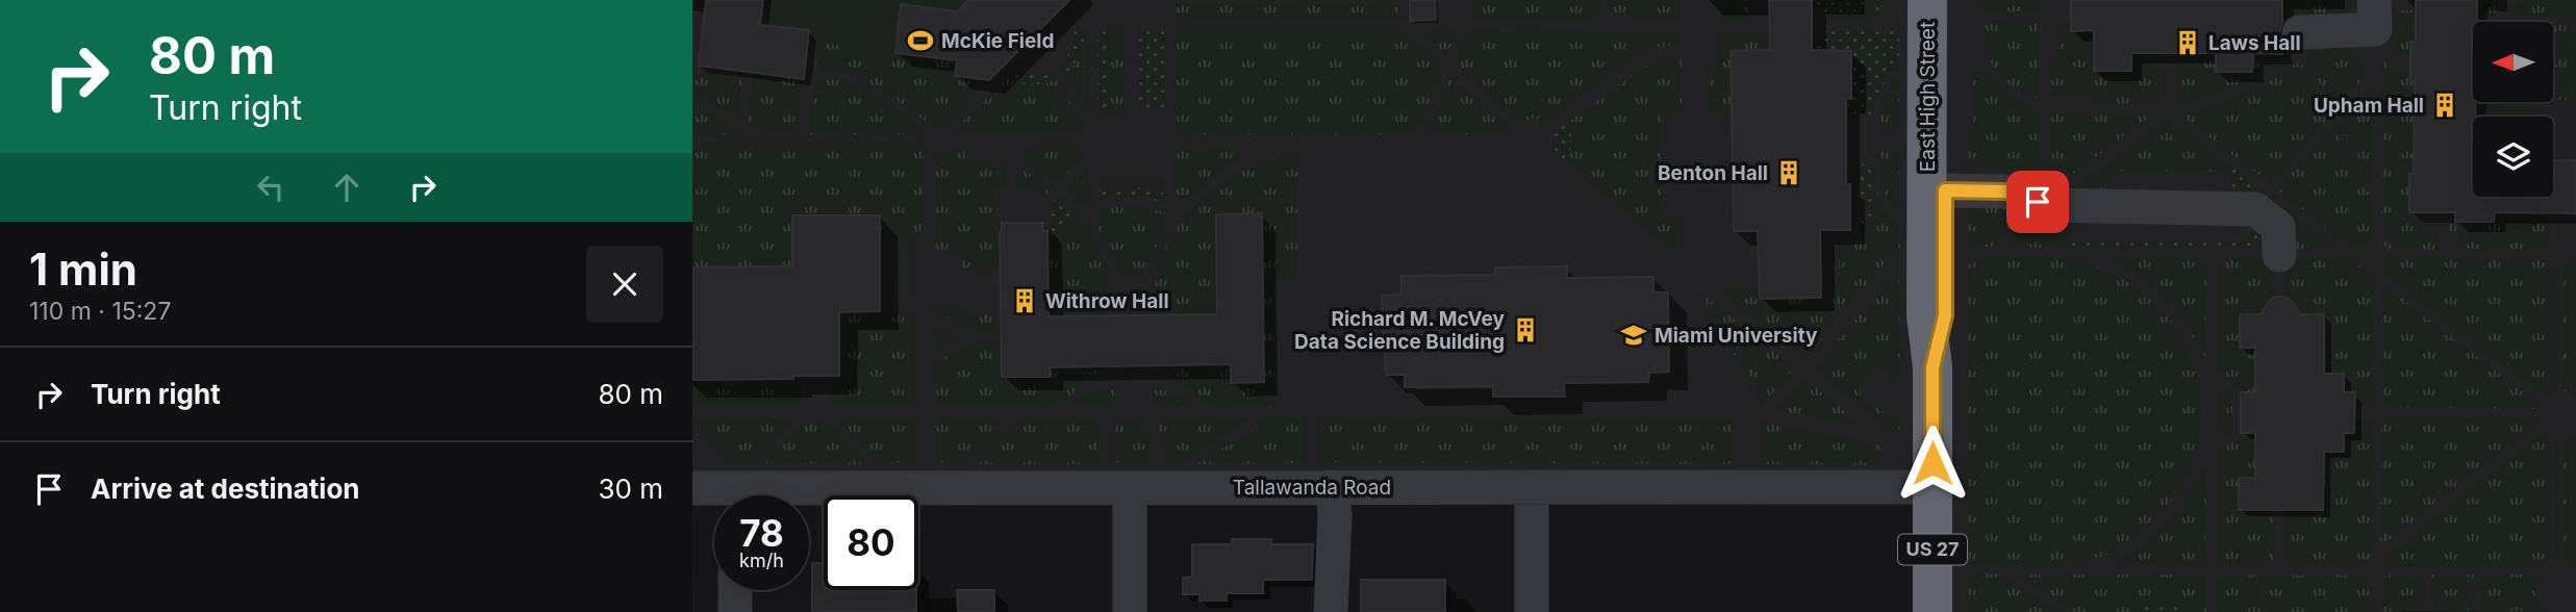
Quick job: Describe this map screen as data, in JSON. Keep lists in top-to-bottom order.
{
  "streets": {
    "highway": ["East High Street", "US 27"],
    "street": ["Tallawanda Road"]
  },
  "crossings": [
    ["East High Street", "Tallawanda Road"]
  ],
  "places": {
    "sports": ["McKie Field"],
    "building": [
      "Laws Hall",
      "Upham Hall",
      "Benton Hall",
      "Withrow Hall",
      "Richard M. McVey Data Science Building"
    ],
    "school or university": ["Miami University"]
  },
  "north": "left",
  "page": {
    "turn": ["80 m", "Turn right"],
    "heading": ["1 min", "110 m · 15:27"],
    "list": [
      {
        "name": "Turn right",
        "value": "80 m"
      },
      {
        "name": "Arrive at destination",
        "value": "30 m"
      }
    ],
    "speed": "78 km/h",
    "limit": "80"
  }
}
